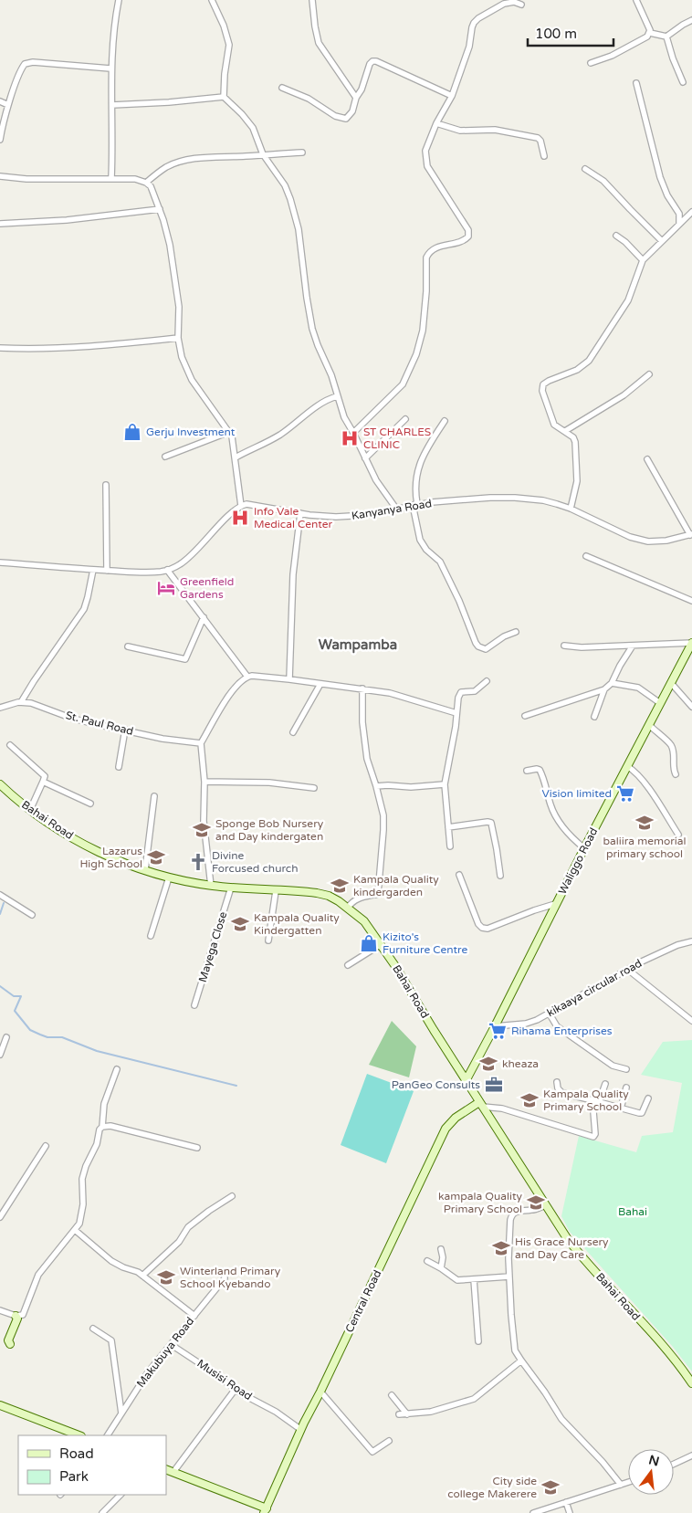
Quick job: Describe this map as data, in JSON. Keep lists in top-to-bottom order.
{
  "streets": {
    "street": [
      "Kanyanya Road",
      "St. Paul Road",
      "Bahai Road",
      "Waliggo Road",
      "Mayega Close",
      "kikaaya circular road",
      "Central Road",
      "Makubuya Road",
      "Musisi Road"
    ]
  },
  "crossings": [
    ["Bahai Road", "Waliggo Road"],
    ["Bahai Road", "Mayega Close"],
    ["Bahai Road", "Central Road"],
    ["Waliggo Road", "kikaaya circular road"],
    ["Central Road", "Musisi Road"],
    ["Makubuya Road", "Musisi Road"]
  ],
  "districts": ["Wampamba"],
  "parks": ["Bahai"],
  "places": {
    "shop": ["Gerju Investment", "Kizito's Furniture Centre"],
    "hospital": ["ST CHARLES CLINIC", "Info Vale Medical Center"],
    "hotel": ["Greenfield Gardens"],
    "supermarket": ["Vision limited", "Rihama Enterprises"],
    "school or university": [
      "baliira memorial primary school",
      "Sponge Bob Nursery and Day kindergaten",
      "Lazarus High School",
      "Kampala Quality kindergarden",
      "Kampala Quality Kindergatten",
      "kheaza",
      "Kampala Quality Primary School",
      "kampala Quality Primary School",
      "His Grace Nursery and Day Care",
      "Winterland Primary School Kyebando",
      "City side college Makerere"
    ],
    "church": ["Divine Forcused church"],
    "office": ["PanGeo Consults"]
  },
  "legend": ["Road", "Park"],
  "scale_bar": "100 m",
  "north": "top"
}
